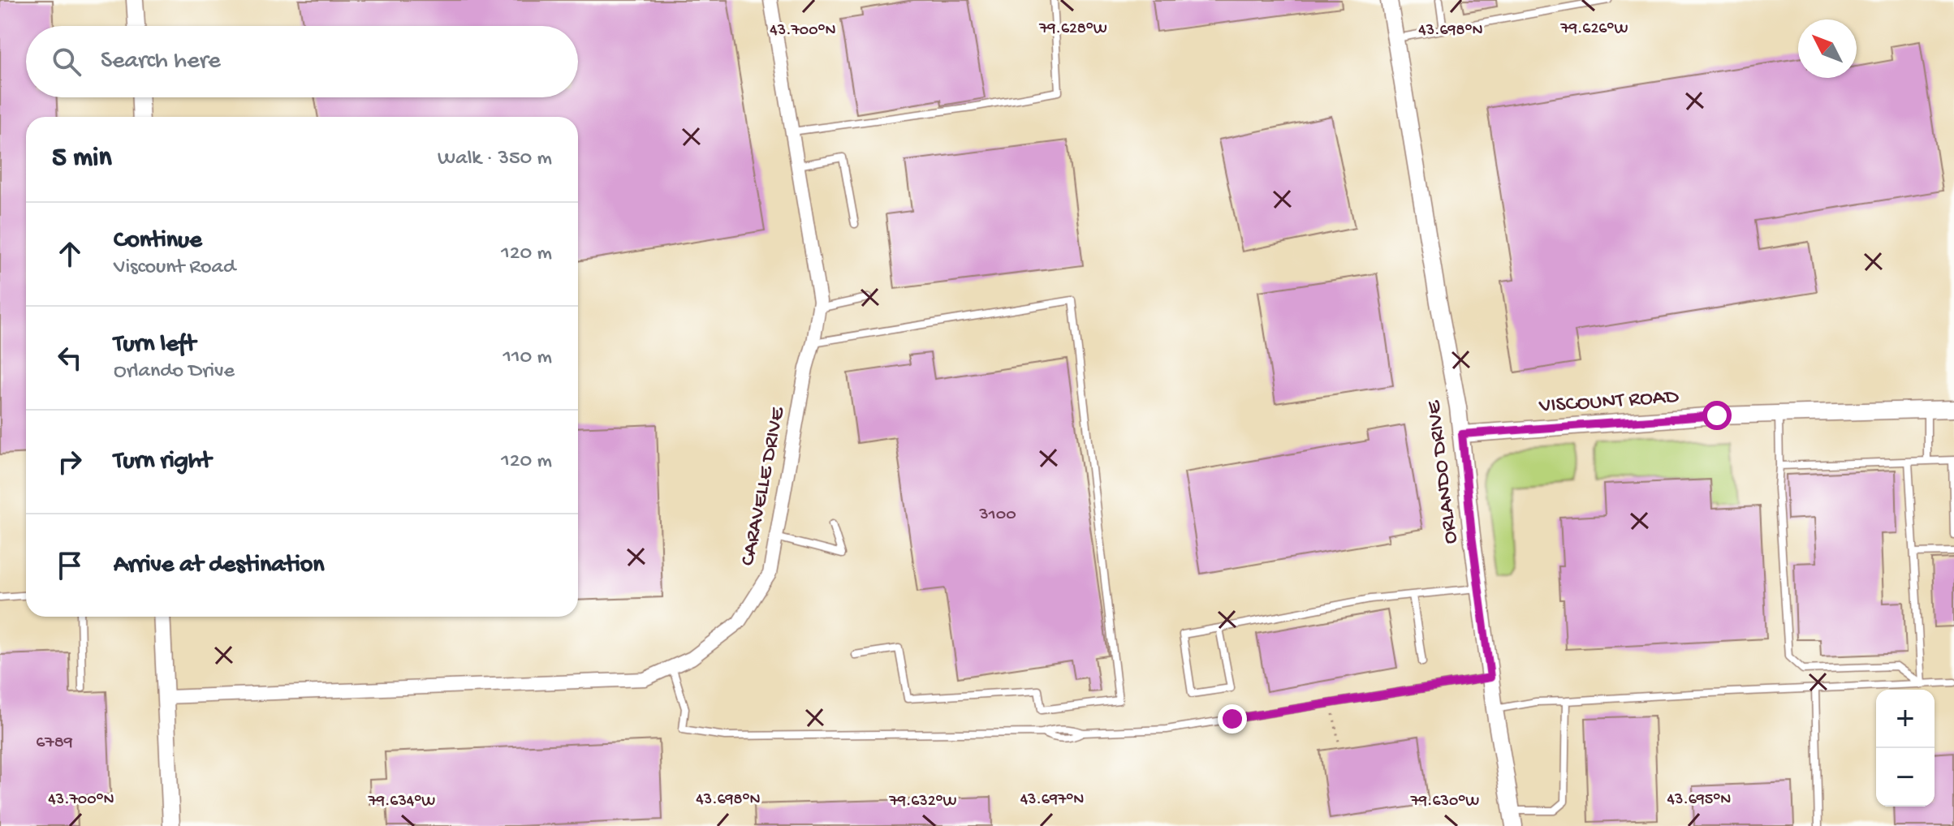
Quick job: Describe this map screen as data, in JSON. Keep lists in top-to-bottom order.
{
  "streets": {
    "street": ["VISCOUNT ROAD", "ORLANDO DRIVE", "CARAVELLE DRIVE"]
  },
  "crossings": [
    ["VISCOUNT ROAD", "ORLANDO DRIVE"]
  ],
  "house_numbers": ["3100", "6789"],
  "north": "top left",
  "page": {
    "search": "Search here",
    "heading": ["5 min", "Walk · 350 m"],
    "list": [
      ["Continue", "Viscount Road", "120 m"],
      ["Turn left", "Orlando Drive", "110 m"],
      ["Turn right", "120 m"],
      "Arrive at destination"
    ],
    "map_buttons": ["+", "−"]
  },
  "coordinates": [
    "79.628°W",
    "79.626°W",
    "43.700°N",
    "43.698°N",
    "43.697°N",
    "43.695°N",
    "79.634°W",
    "79.632°W",
    "79.630°W"
  ]
}
